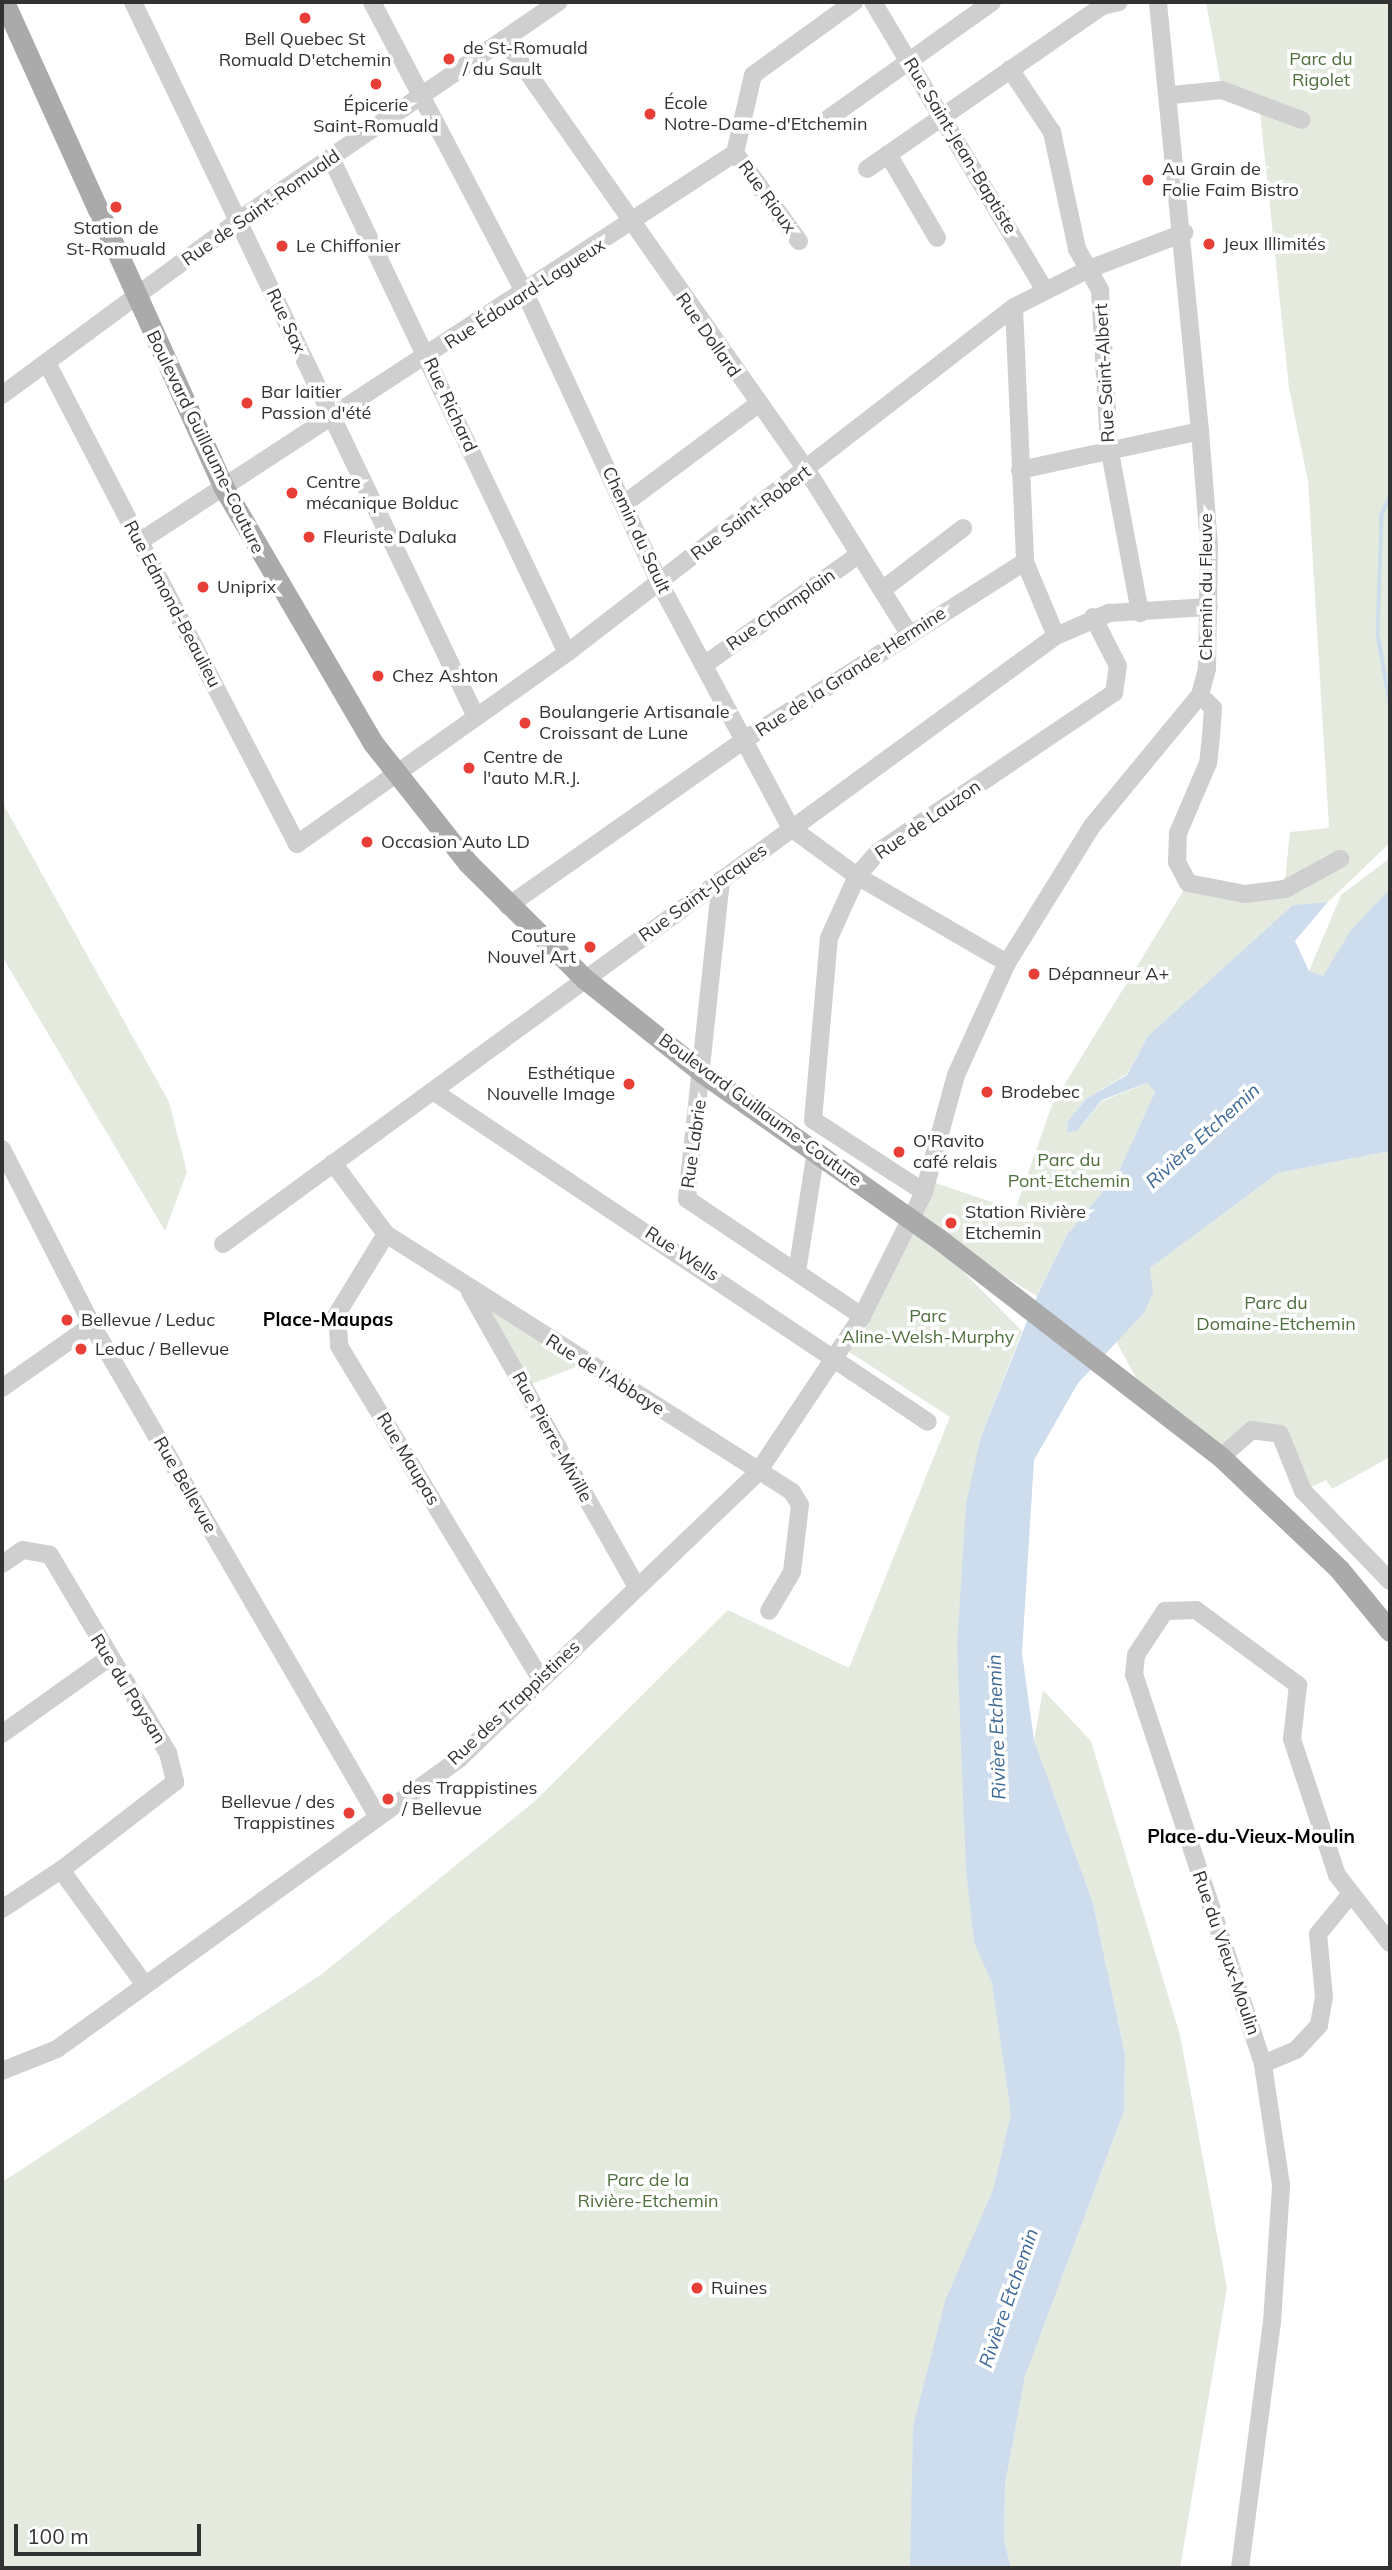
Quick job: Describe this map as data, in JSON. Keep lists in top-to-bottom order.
{
  "streets": {
    "main road": ["Boulevard Guillaume-Couture"],
    "street": [
      "Rue Saint-Jean-Baptiste",
      "Rue Rioux",
      "Rue de Saint-Romuald",
      "Rue Édouard-Lagueux",
      "Rue Sax",
      "Rue Dollard",
      "Rue Saint-Albert",
      "Rue Richard",
      "Rue Saint-Robert",
      "Chemin du Sault",
      "Chemin du Fleuve",
      "Rue Edmond-Beaulieu",
      "Rue Champlain",
      "Rue de la Grande-Hermine",
      "Rue de Lauzon",
      "Rue Saint-Jacques",
      "Rue Labrie",
      "Rue Wells",
      "Rue de l'Abbaye",
      "Rue Pierre-Miville",
      "Rue Maupas",
      "Rue Bellevue",
      "Rue du Paysan",
      "Rue des Trappistines",
      "Rue du Vieux-Moulin"
    ]
  },
  "crossings": [
    ["Rue Saint-Jean-Baptiste", "Rue Saint-Robert"],
    ["Rue Rioux", "Rue Édouard-Lagueux"],
    ["Rue de Saint-Romuald", "Rue Sax"],
    ["Rue de Saint-Romuald", "Rue Dollard"],
    ["Rue de Saint-Romuald", "Rue Richard"],
    ["Rue de Saint-Romuald", "Boulevard Guillaume-Couture"],
    ["Rue de Saint-Romuald", "Chemin du Sault"],
    ["Rue de Saint-Romuald", "Rue Edmond-Beaulieu"],
    ["Rue Édouard-Lagueux", "Rue Sax"],
    ["Rue Édouard-Lagueux", "Rue Dollard"],
    ["Rue Édouard-Lagueux", "Rue Richard"],
    ["Rue Édouard-Lagueux", "Boulevard Guillaume-Couture"],
    ["Rue Édouard-Lagueux", "Chemin du Sault"],
    ["Rue Édouard-Lagueux", "Rue Edmond-Beaulieu"],
    ["Rue Sax", "Rue Saint-Robert"],
    ["Rue Dollard", "Rue Saint-Robert"],
    ["Rue Dollard", "Rue Champlain"],
    ["Rue Dollard", "Rue de la Grande-Hermine"],
    ["Rue Saint-Albert", "Rue Saint-Robert"],
    ["Rue Saint-Albert", "Rue Saint-Jacques"],
    ["Rue Richard", "Rue Saint-Robert"],
    ["Boulevard Guillaume-Couture", "Rue Saint-Robert"],
    ["Boulevard Guillaume-Couture", "Rue de la Grande-Hermine"],
    ["Boulevard Guillaume-Couture", "Rue Saint-Jacques"],
    ["Boulevard Guillaume-Couture", "Rue Labrie"],
    ["Boulevard Guillaume-Couture", "Rue des Trappistines"],
    ["Rue Saint-Robert", "Chemin du Sault"],
    ["Rue Saint-Robert", "Chemin du Fleuve"],
    ["Rue Saint-Robert", "Rue Edmond-Beaulieu"],
    ["Chemin du Sault", "Rue Champlain"],
    ["Chemin du Sault", "Rue de la Grande-Hermine"],
    ["Chemin du Sault", "Rue de Lauzon"],
    ["Chemin du Sault", "Rue Saint-Jacques"],
    ["Chemin du Fleuve", "Rue Saint-Jacques"],
    ["Rue de Lauzon", "Rue Saint-Jacques"],
    ["Rue Saint-Jacques", "Rue Labrie"],
    ["Rue Saint-Jacques", "Rue Wells"],
    ["Rue Saint-Jacques", "Rue de l'Abbaye"],
    ["Rue Labrie", "Rue des Trappistines"],
    ["Rue Wells", "Rue des Trappistines"],
    ["Rue de l'Abbaye", "Rue Pierre-Miville"],
    ["Rue de l'Abbaye", "Rue Maupas"],
    ["Rue de l'Abbaye", "Rue des Trappistines"],
    ["Rue Pierre-Miville", "Rue des Trappistines"],
    ["Rue Maupas", "Rue des Trappistines"],
    ["Rue Bellevue", "Rue des Trappistines"]
  ],
  "districts": ["Place-Maupas", "Place-du-Vieux-Moulin"],
  "water": ["Rivière Etchemin"],
  "parks": [
    "Parc du Rigolet",
    "Parc du Pont-Etchemin",
    "Parc du Domaine-Etchemin",
    "Parc Aline-Welsh-Murphy",
    "Parc de la Rivière-Etchemin"
  ],
  "places": [
    "Bell Quebec St Romuald D'etchemin",
    "de St-Romuald / du Sault",
    "Épicerie Saint-Romuald",
    "École Notre-Dame-d'Etchemin",
    "Au Grain de Folie Faim Bistro",
    "Station de St-Romuald",
    "Jeux Illimités",
    "Le Chiffonier",
    "Bar laitier Passion d'été",
    "Centre mécanique Bolduc",
    "Fleuriste Daluka",
    "Uniprix",
    "Chez Ashton",
    "Boulangerie Artisanale Croissant de Lune",
    "Centre de l'auto M.R.J.",
    "Occasion Auto LD",
    "Couture Nouvel Art",
    "Dépanneur A+",
    "Esthétique Nouvelle Image",
    "Brodebec",
    "O'Ravito café relais",
    "Station Rivière Etchemin",
    "Bellevue / Leduc",
    "Leduc / Bellevue",
    "des Trappistines / Bellevue",
    "Bellevue / des Trappistines",
    "Ruines"
  ],
  "scale_bar": "100 m"
}
